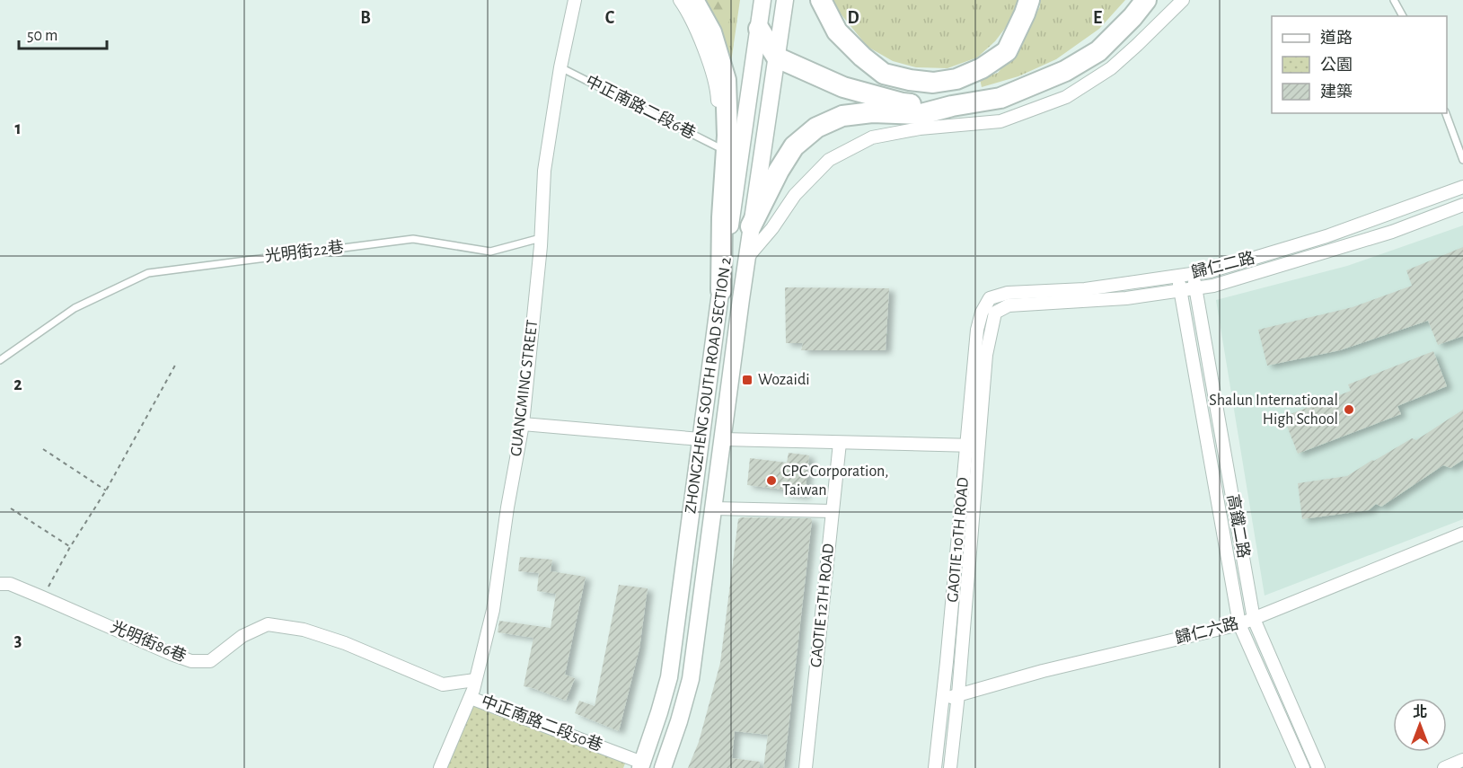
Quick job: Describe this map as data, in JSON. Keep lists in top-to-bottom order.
{
  "streets": {
    "street": [
      "歸仁二路",
      "ZHONGZHENG SOUTH ROAD SECTION 2",
      "GUANGMING STREET",
      "高鐵二路",
      "GAOTIE 10TH ROAD",
      "GAOTIE 12TH ROAD",
      "歸仁六路",
      "光明街86巷",
      "中正南路二段50巷"
    ],
    "lane": ["中正南路二段6巷", "光明街22巷"]
  },
  "crossings": [
    ["中正南路二段6巷", "GUANGMING STREET"],
    ["光明街22巷", "GUANGMING STREET"],
    ["歸仁二路", "高鐵二路"],
    ["歸仁二路", "GAOTIE 10TH ROAD"],
    ["ZHONGZHENG SOUTH ROAD SECTION 2", "中正南路二段50巷"],
    ["GUANGMING STREET", "光明街86巷"],
    ["GUANGMING STREET", "中正南路二段50巷"],
    ["高鐵二路", "歸仁六路"],
    ["GAOTIE 10TH ROAD", "歸仁六路"]
  ],
  "places": {
    "transit": ["Wozaidi"],
    "other": ["Shalun International High School", "CPC Corporation, Taiwan"]
  },
  "legend": ["道路", "公園", "建築"],
  "scale_bar": "50 m",
  "north": "top",
  "grid": {
    "columns": [
      "B",
      "C",
      "D",
      "E"
    ],
    "rows": ["1", "2", "3"]
  }
}
